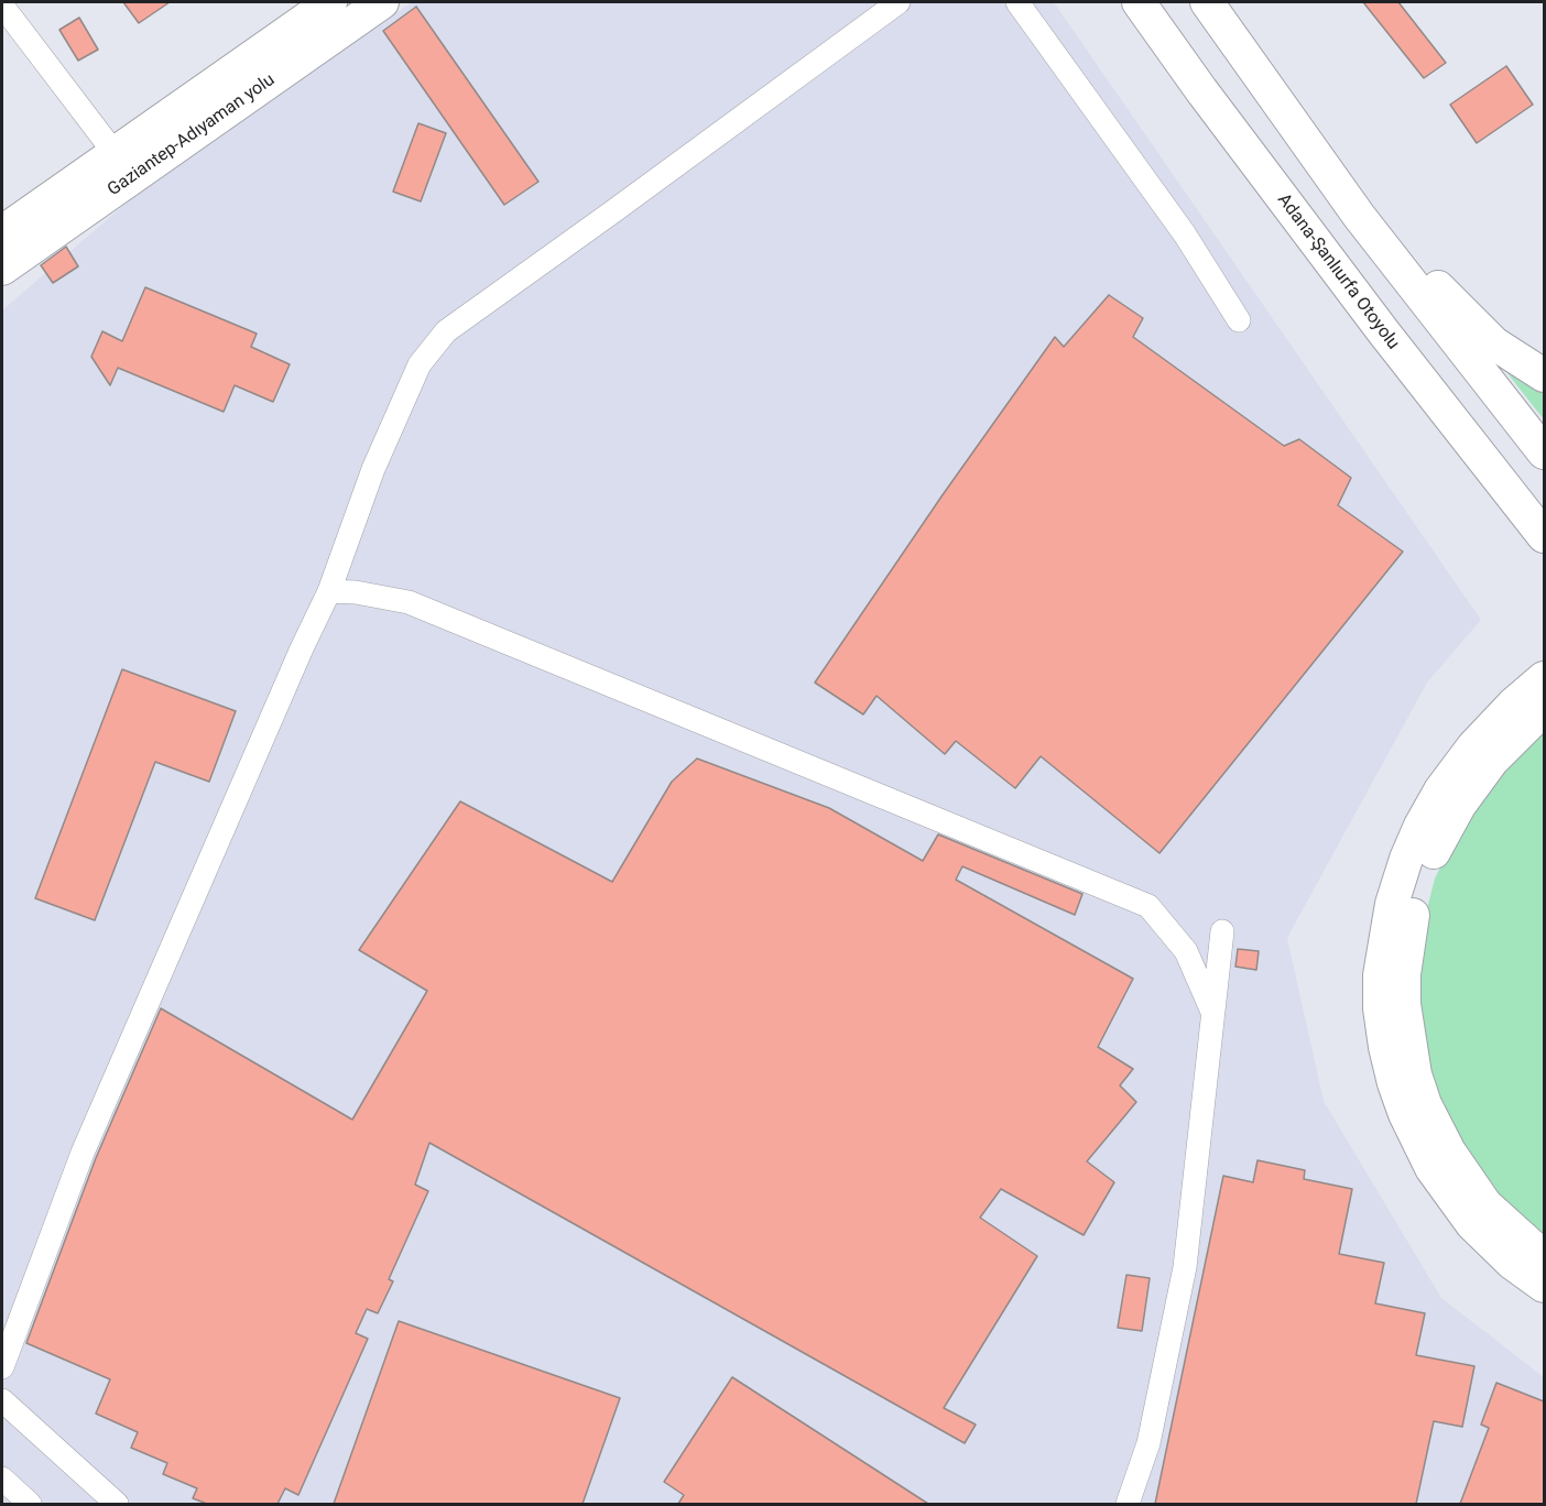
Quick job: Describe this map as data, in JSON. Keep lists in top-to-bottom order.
{
  "streets": {
    "highway": ["Gaziantep-Adıyaman yolu", "Adana-Şanlıurfa Otoyolu"]
  }
}
